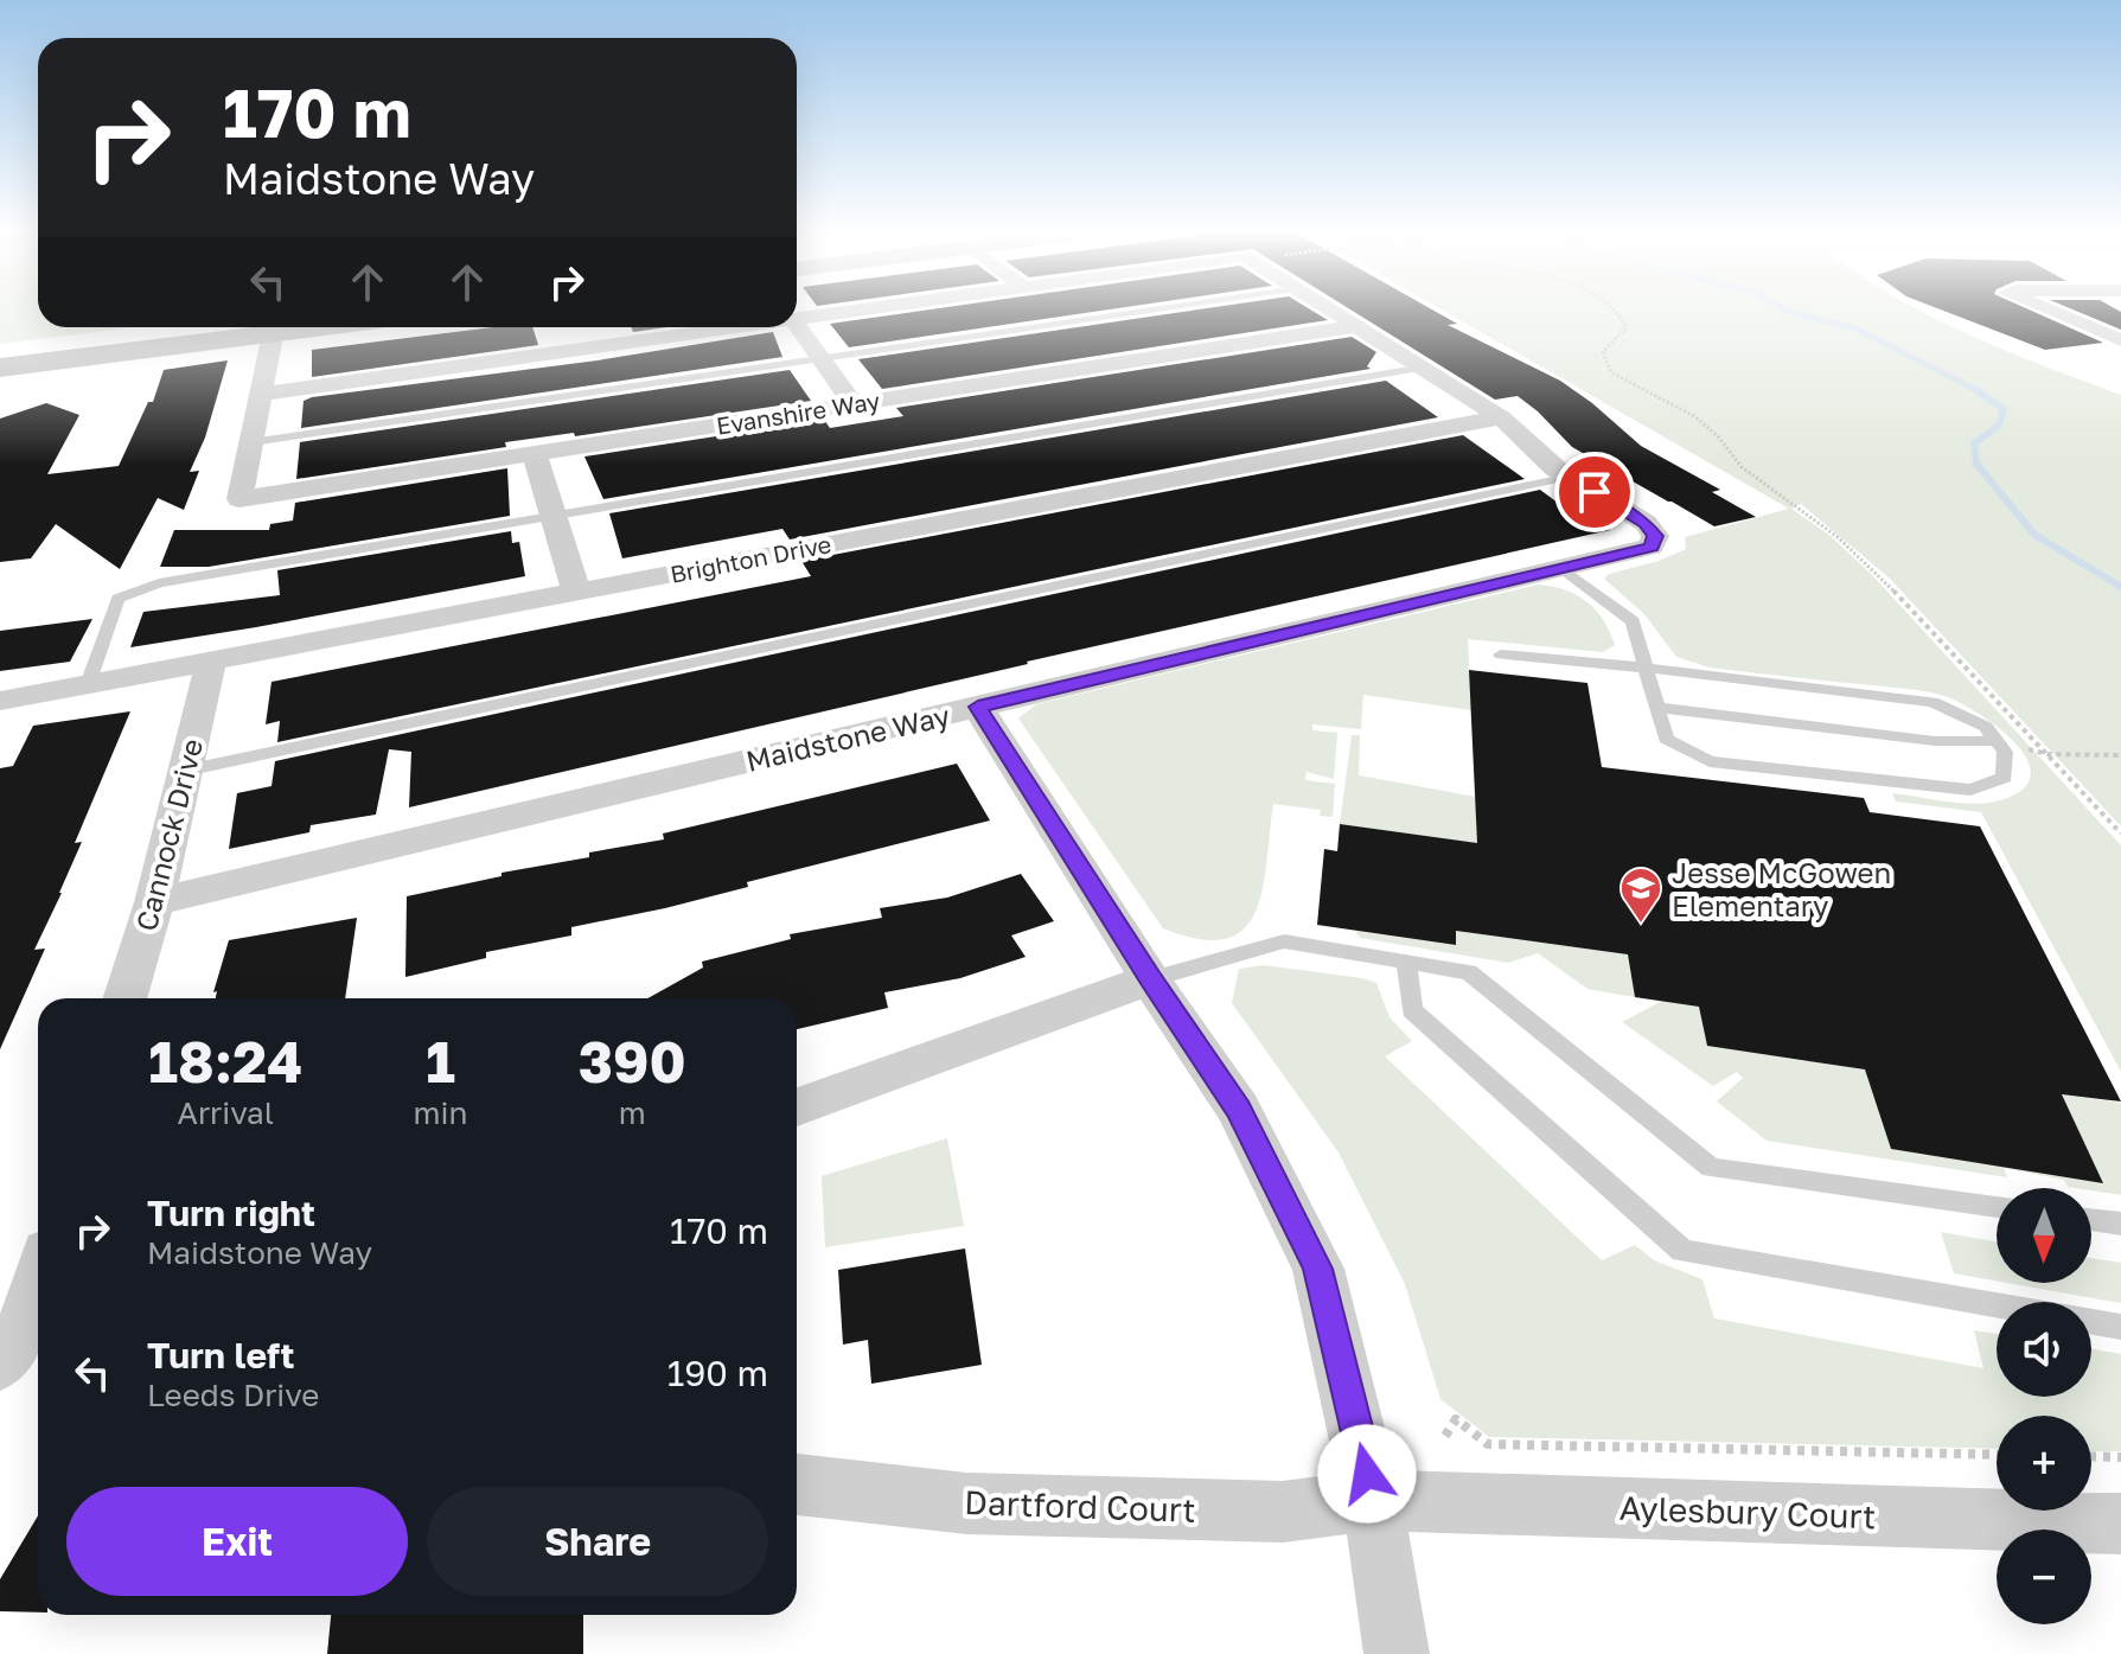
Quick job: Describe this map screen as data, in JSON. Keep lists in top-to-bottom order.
{
  "streets": {
    "street": [
      "Evanshire Way",
      "Brighton Drive",
      "Maidstone Way",
      "Cannock Drive",
      "Dartford Court",
      "Aylesbury Court"
    ]
  },
  "crossings": [
    ["Brighton Drive", "Cannock Drive"],
    ["Maidstone Way", "Cannock Drive"],
    ["Dartford Court", "Aylesbury Court"]
  ],
  "places": {
    "school or university": ["Jesse McGowen Elementary"]
  },
  "north": "bottom",
  "page": {
    "turn": ["170 m", "Maidstone Way"],
    "eta": [
      "18:24",
      "Arrival",
      "1",
      "min",
      "390",
      "m"
    ],
    "list": [
      {
        "name": "Turn right",
        "note": "Maidstone Way",
        "value": "170 m"
      },
      {
        "name": "Turn left",
        "note": "Leeds Drive",
        "value": "190 m"
      }
    ],
    "map_buttons": ["+", "−"],
    "buttons": ["Exit", "Share"]
  }
}
